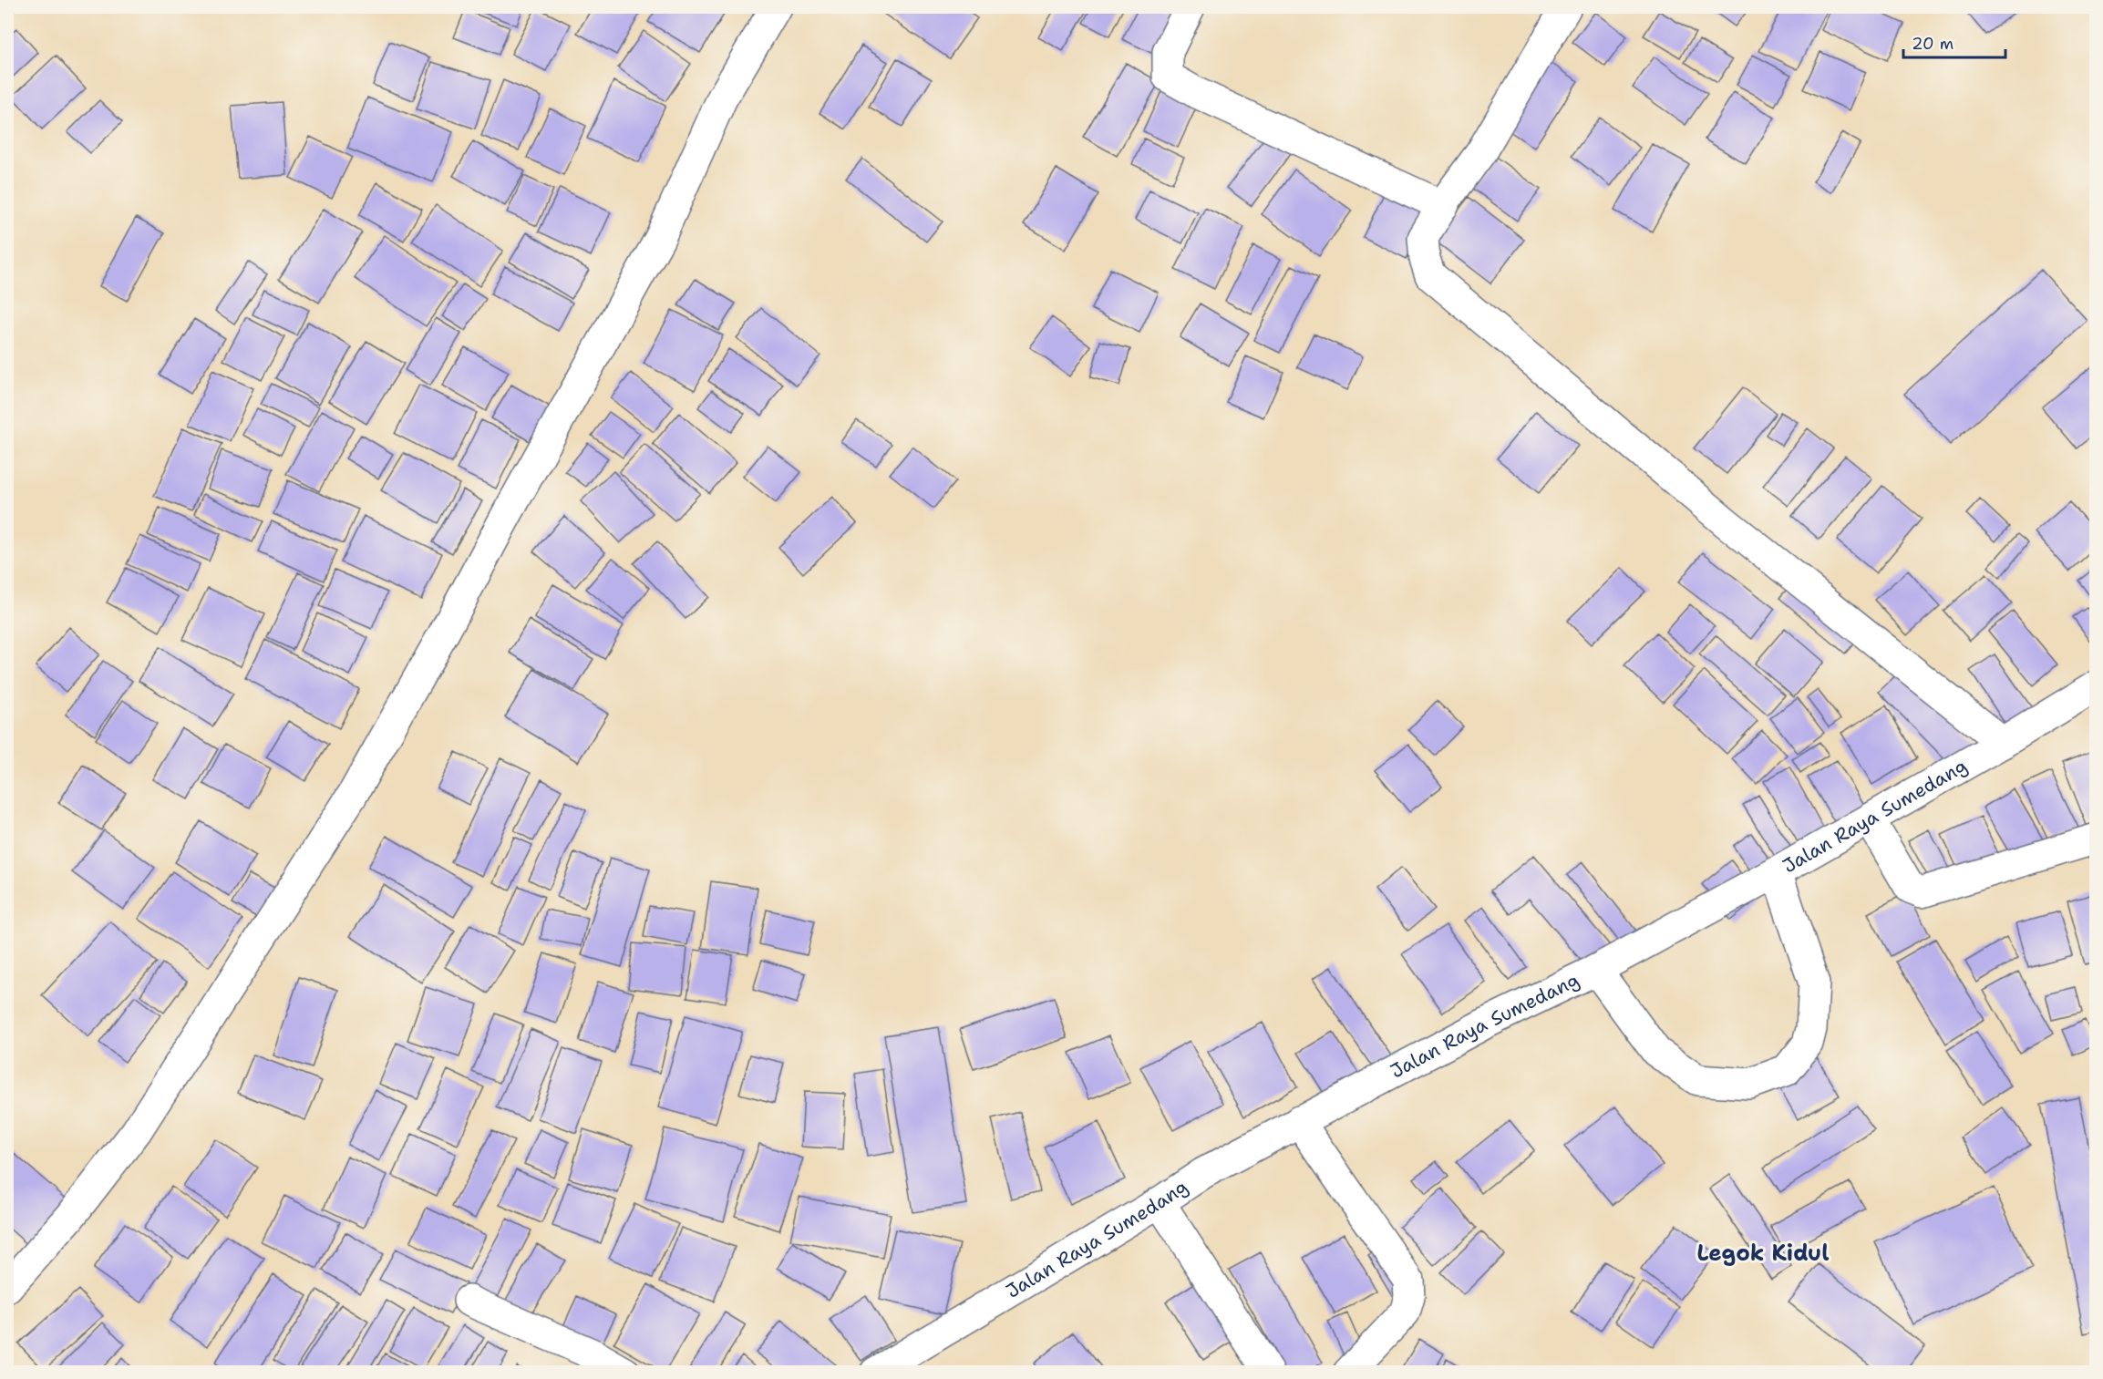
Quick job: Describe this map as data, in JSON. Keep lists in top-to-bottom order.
{
  "streets": {
    "main road": ["Jalan Raya Sumedang"]
  },
  "districts": ["Legok Kidul"],
  "scale_bar": "20 m"
}
